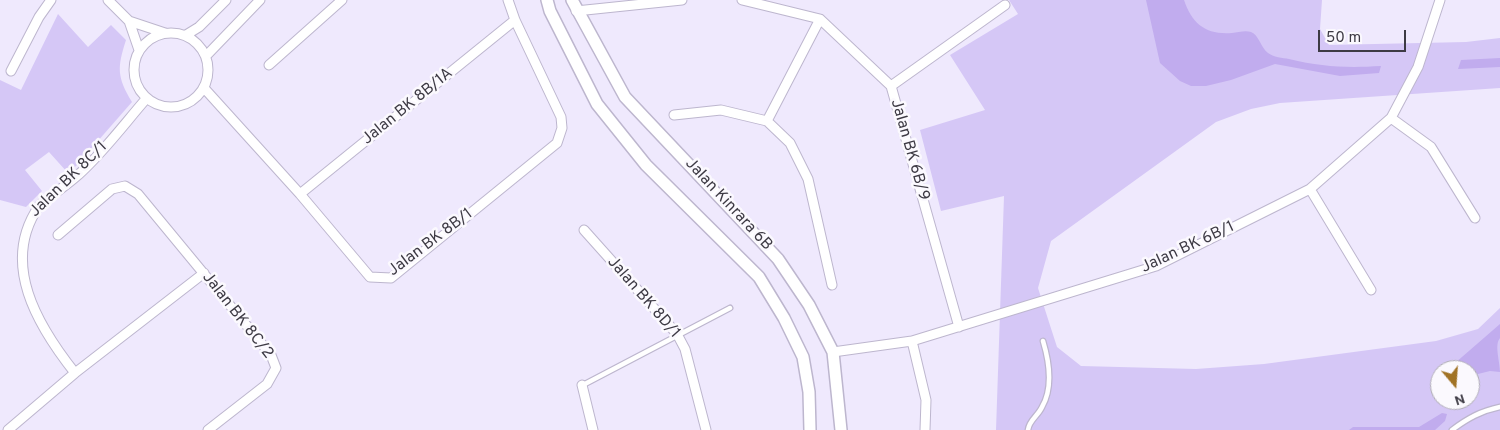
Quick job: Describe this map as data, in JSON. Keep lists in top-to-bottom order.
{
  "streets": {
    "street": [
      "Jalan BK 8B/1A",
      "Jalan BK 6B/9",
      "Jalan BK 8C/1",
      "Jalan Kinrara 6B",
      "Jalan BK 8B/1",
      "Jalan BK 6B/1",
      "Jalan BK 8D/1",
      "Jalan BK 8C/2"
    ]
  },
  "crossings": [
    ["Jalan BK 8B/1A", "Jalan BK 8B/1"],
    ["Jalan BK 6B/9", "Jalan BK 6B/1"],
    ["Jalan BK 8C/1", "Jalan BK 8B/1"],
    ["Jalan Kinrara 6B", "Jalan BK 6B/1"]
  ],
  "scale_bar": "50 m",
  "north": "bottom"
}
